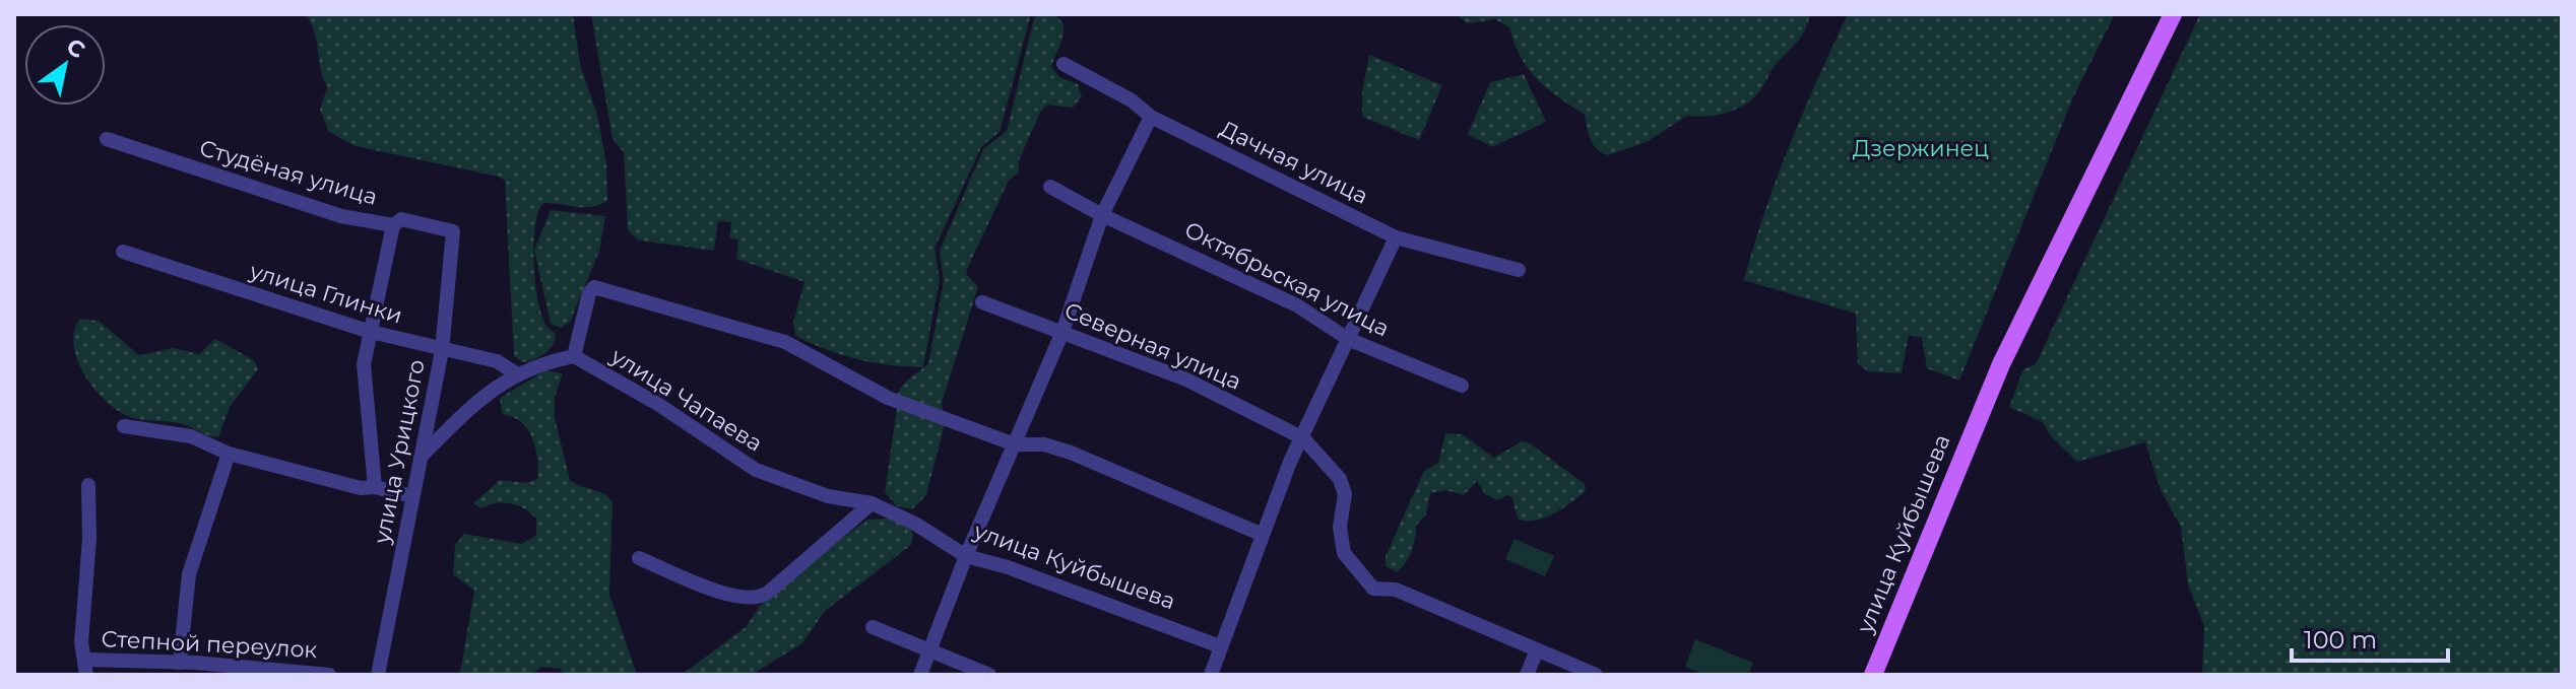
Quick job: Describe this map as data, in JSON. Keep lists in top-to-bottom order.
{
  "streets": {
    "main road": ["улица Куйбышева"],
    "street": [
      "Дачная улица",
      "Студёная улица",
      "Октябрьская улица",
      "улица Глинки",
      "Северная улица",
      "улица Чапаева",
      "улица Урицкого",
      "Степной переулок"
    ]
  },
  "crossings": [
    ["Студёная улица", "улица Урицкого"],
    ["улица Глинки", "улица Урицкого"],
    ["улица Чапаева", "улица Куйбышева"]
  ],
  "parks": ["Дзержинец"],
  "scale_bar": "100 m",
  "north": "top right"
}
